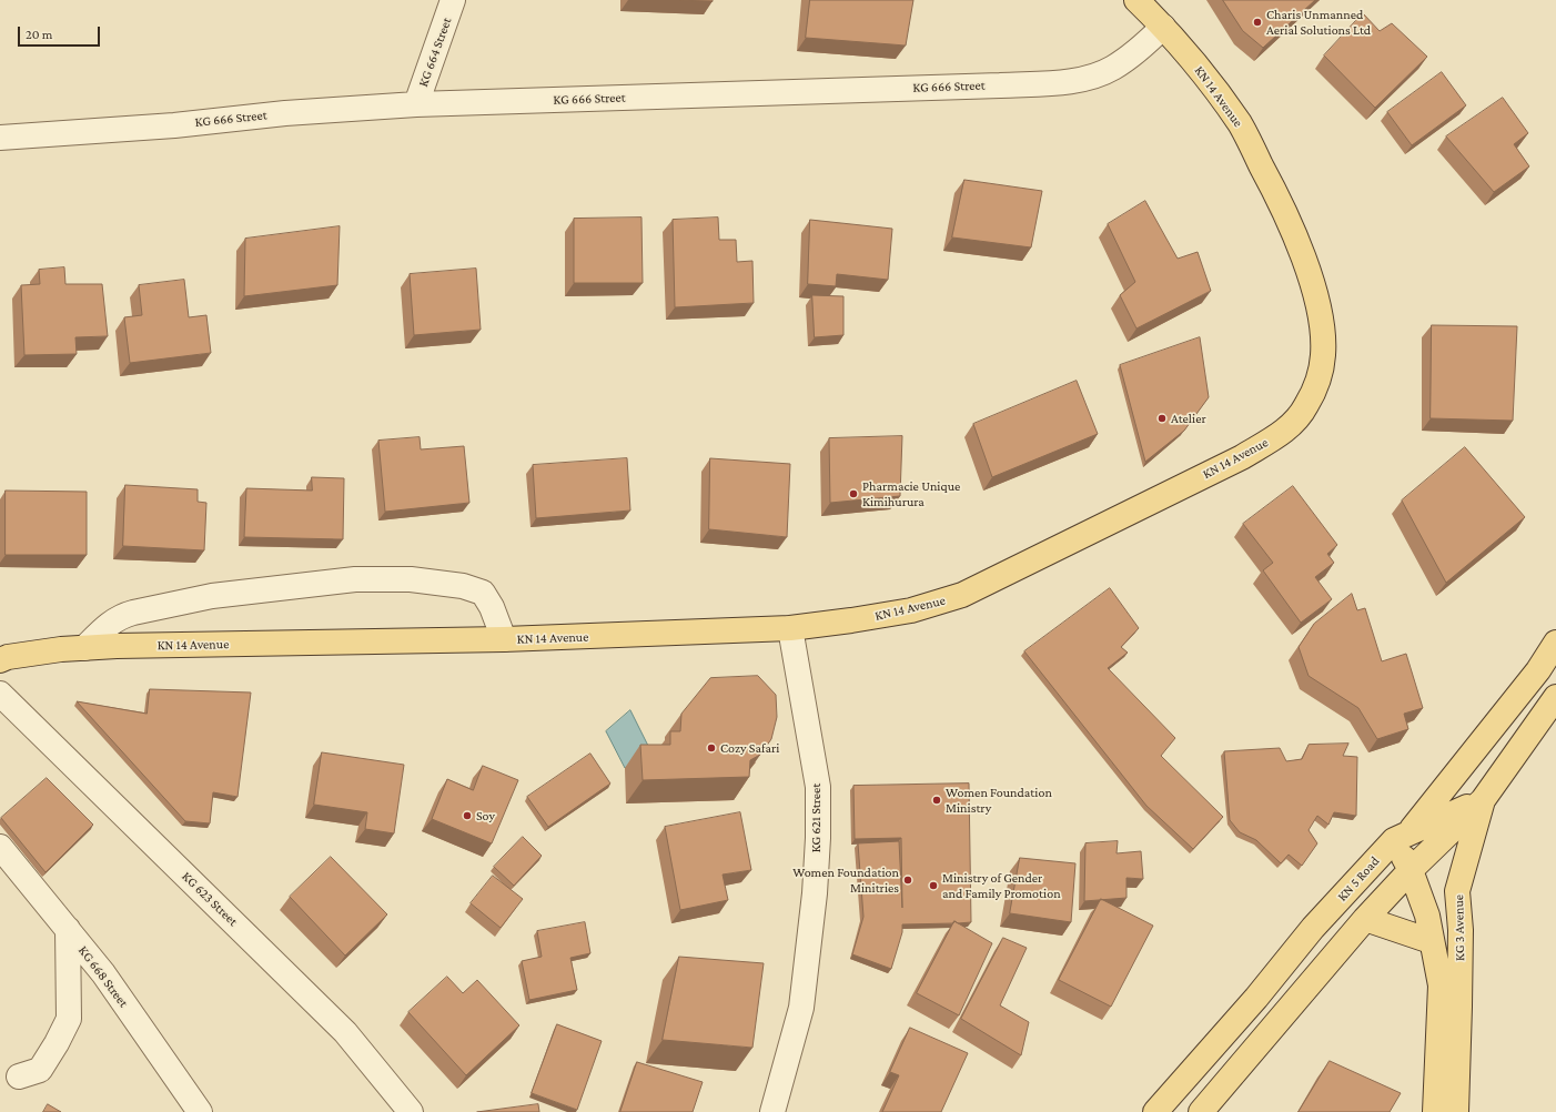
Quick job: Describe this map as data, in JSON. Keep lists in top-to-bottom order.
{
  "streets": {
    "main road": ["KN 14 Avenue", "KN 5 Road", "KG 3 Avenue"],
    "street": [
      "KG 664 Street",
      "KG 666 Street",
      "KG 621 Street",
      "KG 623 Street",
      "KG 668 Street"
    ]
  },
  "crossings": [
    ["KG 664 Street", "KG 666 Street"],
    ["KG 666 Street", "KN 14 Avenue"],
    ["KN 14 Avenue", "KG 621 Street"],
    ["KN 5 Road", "KG 3 Avenue"]
  ],
  "places": [
    "Charis Unmanned Aerial Solutions Ltd",
    "Atelier",
    "Pharmacie Unique Kimihurura",
    "Cozy Safari",
    "Women Foundation Ministry",
    "Soy",
    "Women Foundation Minitries",
    "Ministry of Gender and Family Promotion"
  ],
  "scale_bar": "20 m"
}
